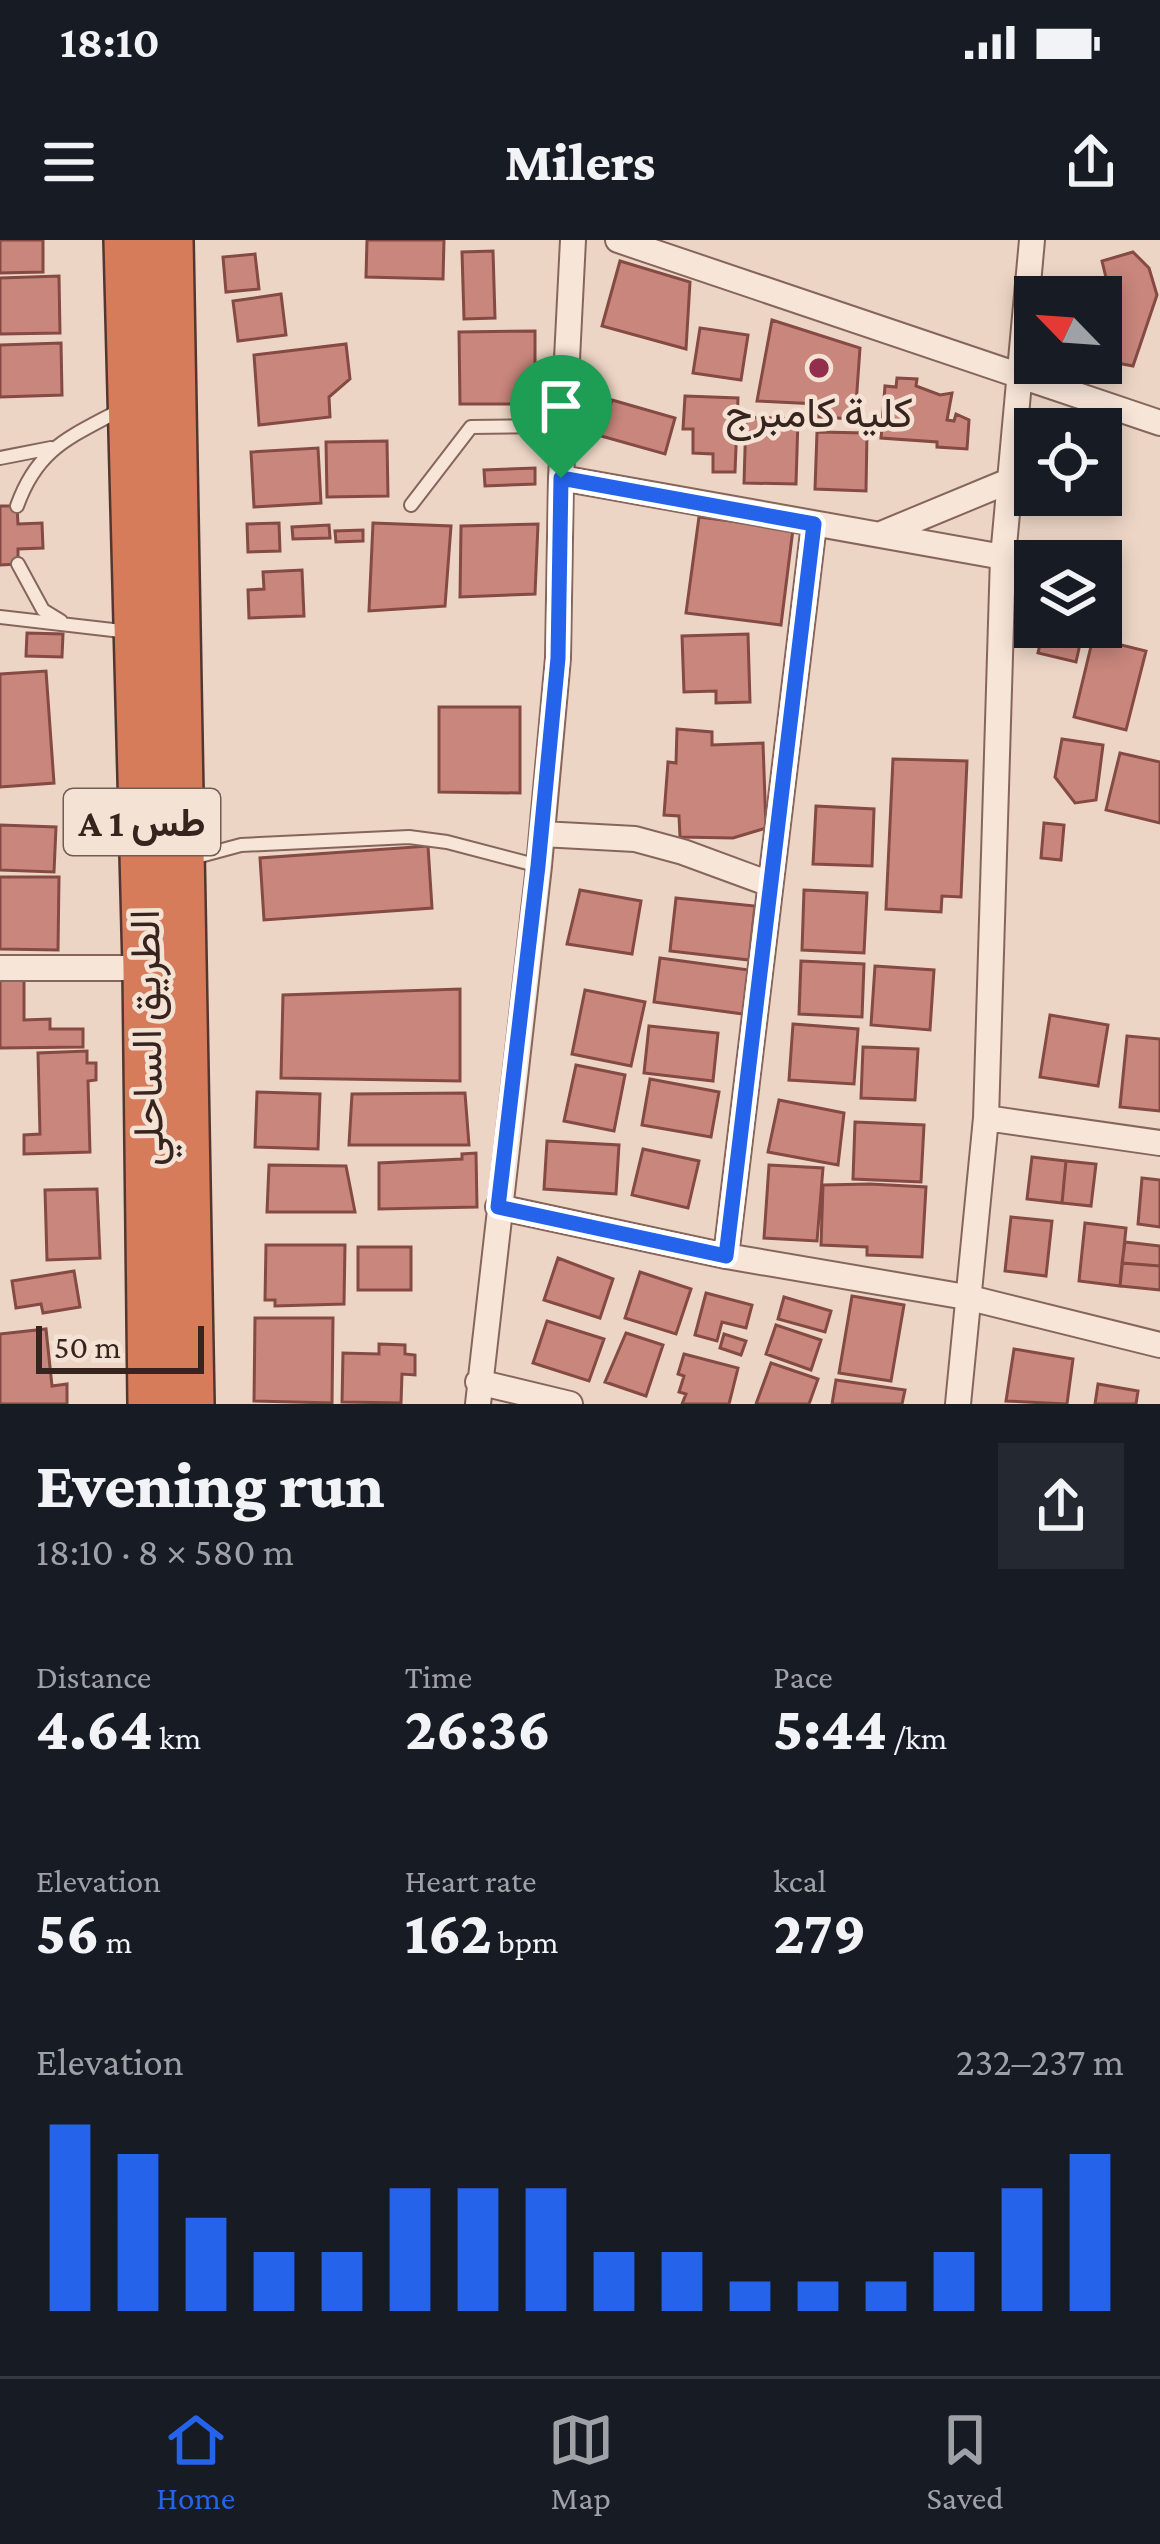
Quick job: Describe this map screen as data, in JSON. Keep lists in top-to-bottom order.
{
  "streets": {
    "highway": ["A 1 طس", "الطريق الساحلي"]
  },
  "places": ["كلية كامبرج"],
  "scale_bar": "50 m",
  "north": "top left",
  "page": {
    "status": "18:10",
    "header": "Milers",
    "scale": "50 m",
    "heading": ["Evening run", "18:10 · 8 × 580 m"],
    "stats": [
      ["Distance", "4.64 km"],
      ["Time", "26:36"],
      ["Pace", "5:44 /km"],
      ["Elevation", "56 m"],
      ["Heart rate", "162 bpm"],
      ["kcal", "279"]
    ],
    "chart": ["Elevation", "232–237 m"],
    "tabs": ["Home", "Map", "Saved"]
  }
}
